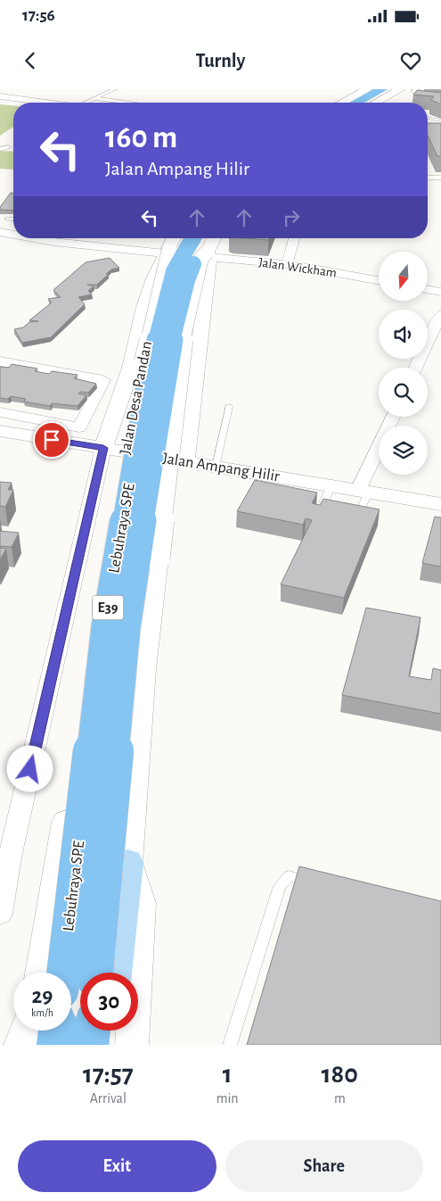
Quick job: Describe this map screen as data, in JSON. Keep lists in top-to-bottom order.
{
  "streets": {
    "highway": ["Lebuhraya SPE", "E39"],
    "street": ["Jalan Wickham", "Jalan Desa Pandan", "Jalan Ampang Hilir"]
  },
  "crossings": [
    ["Jalan Wickham", "Lebuhraya SPE"]
  ],
  "north": "bottom",
  "page": {
    "status": "17:56",
    "header": "Turnly",
    "turn": ["160 m", "Jalan Ampang Hilir"],
    "speed": "29 km/h",
    "limit": "30",
    "eta": [
      "17:57",
      "Arrival",
      "1",
      "min",
      "180",
      "m"
    ],
    "buttons": ["Exit", "Share"]
  }
}
